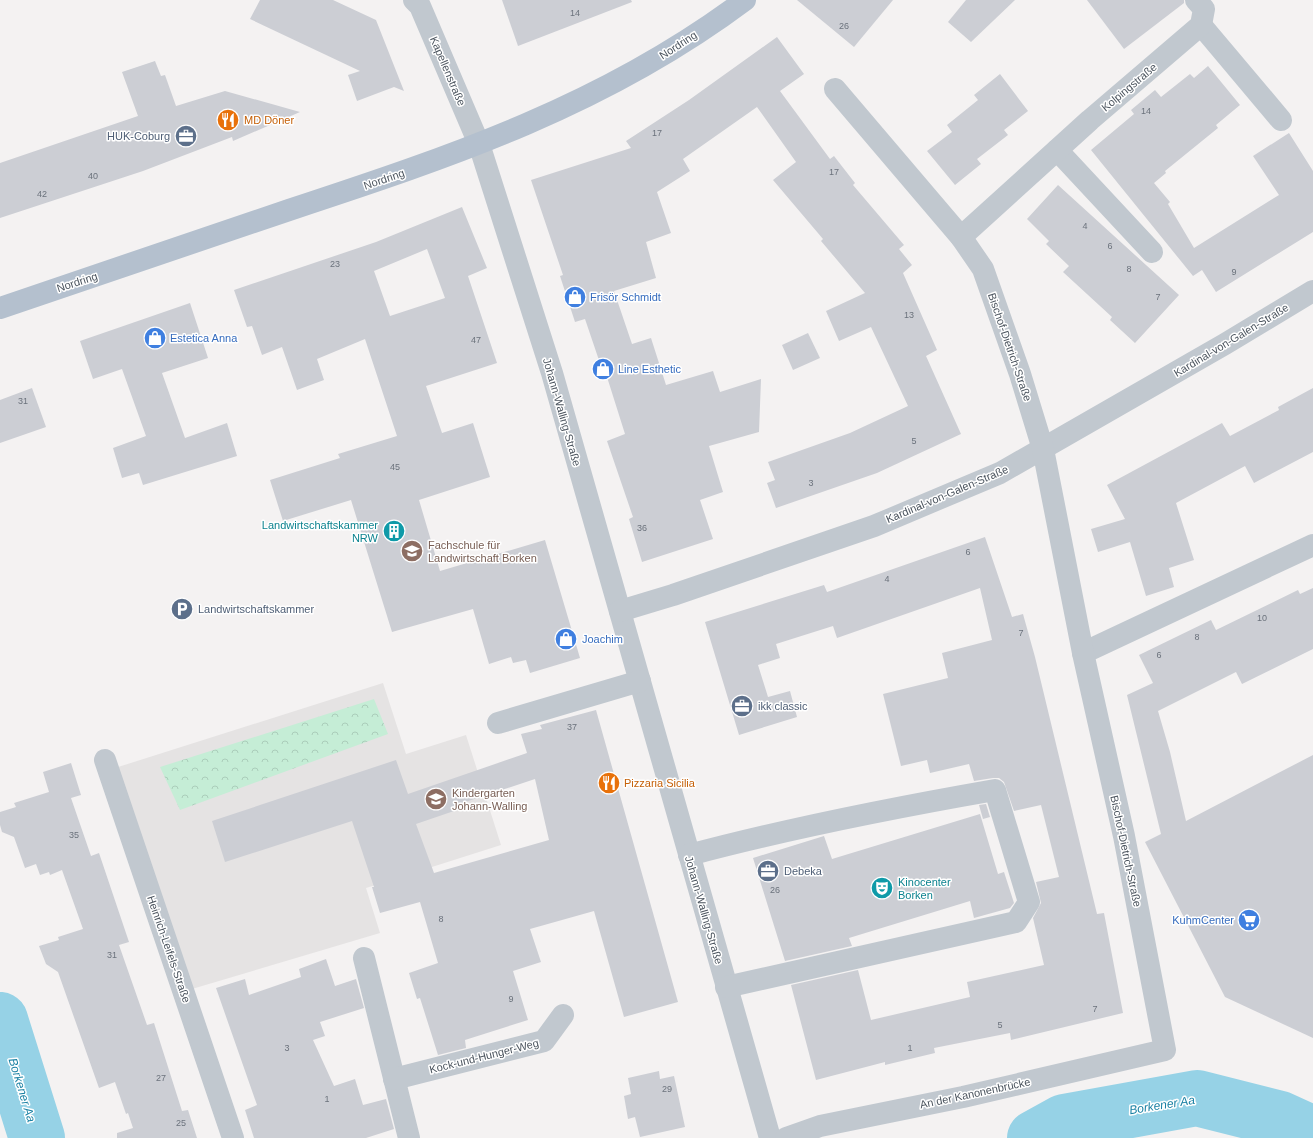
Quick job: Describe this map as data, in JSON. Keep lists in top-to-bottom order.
{
  "streets": {
    "main road": ["Nordring"],
    "street": [
      "Kapellenstraße",
      "Kolpingstraße",
      "Kardinal-von-Galen-Straße",
      "Bischof-Dietrich-Straße",
      "Johann-Walling-Straße",
      "Heinrich-Leifels-Straße",
      "Kock-und-Hunger-Weg",
      "An der Kanonenbrücke"
    ]
  },
  "crossings": [
    ["Nordring", "Kapellenstraße"],
    ["Nordring", "Johann-Walling-Straße"],
    ["Kapellenstraße", "Johann-Walling-Straße"],
    ["Kolpingstraße", "Bischof-Dietrich-Straße"],
    ["Kardinal-von-Galen-Straße", "Bischof-Dietrich-Straße"],
    ["Kardinal-von-Galen-Straße", "Johann-Walling-Straße"],
    ["Bischof-Dietrich-Straße", "An der Kanonenbrücke"]
  ],
  "water": ["Borkener Aa"],
  "places": {
    "restaurant": ["MD Döner", "Pizzaria Sicilia"],
    "office": ["HUK-Coburg", "ikk classic", "Debeka"],
    "shop": [
      "Frisör Schmidt",
      "Estetica Anna",
      "Line Esthetic",
      "Joachim"
    ],
    "building": ["Landwirtschaftskammer NRW"],
    "school or university": ["Fachschule für Landwirtschaft Borken", "Kindergarten Johann-Walling"],
    "parking": ["Landwirtschaftskammer"],
    "theatre": ["Kinocenter Borken"],
    "supermarket": ["KuhmCenter"]
  },
  "house_numbers": [
    "14",
    "26",
    "14",
    "17",
    "17",
    "40",
    "42",
    "4",
    "6",
    "23",
    "8",
    "9",
    "7",
    "13",
    "47",
    "31",
    "5",
    "45",
    "3",
    "36",
    "6",
    "4",
    "10",
    "7",
    "8",
    "6",
    "37",
    "35",
    "26",
    "8",
    "31",
    "9",
    "7",
    "5",
    "3",
    "1",
    "27",
    "29",
    "1",
    "25"
  ]
}
